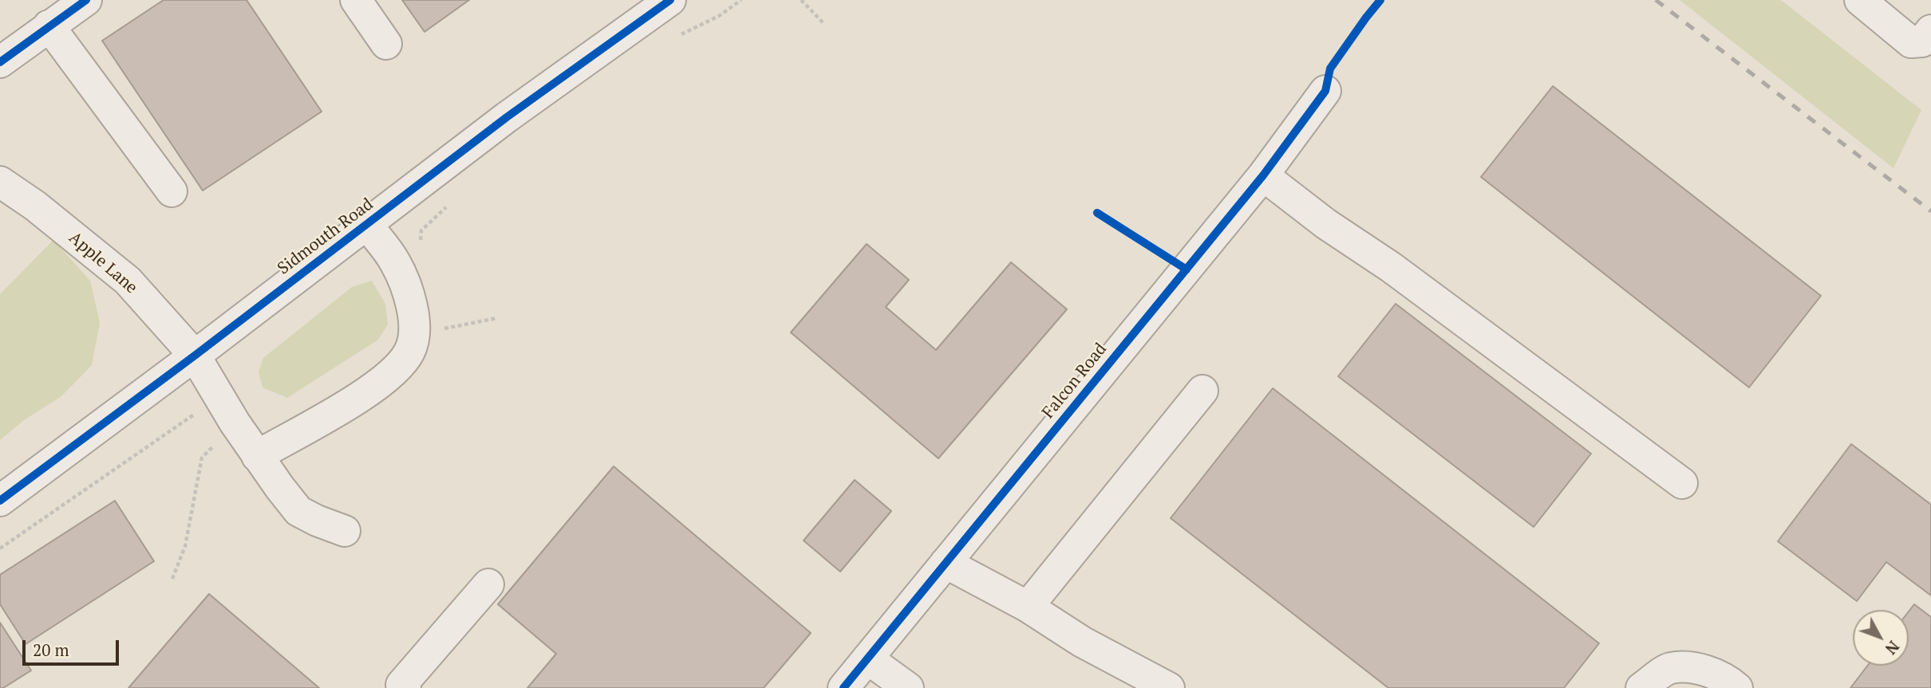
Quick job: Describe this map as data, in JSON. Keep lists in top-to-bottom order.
{
  "streets": {
    "street": ["Sidmouth Road", "Apple Lane", "Falcon Road"]
  },
  "crossings": [
    ["Sidmouth Road", "Apple Lane"]
  ],
  "scale_bar": "20 m",
  "north": "bottom right"
}
